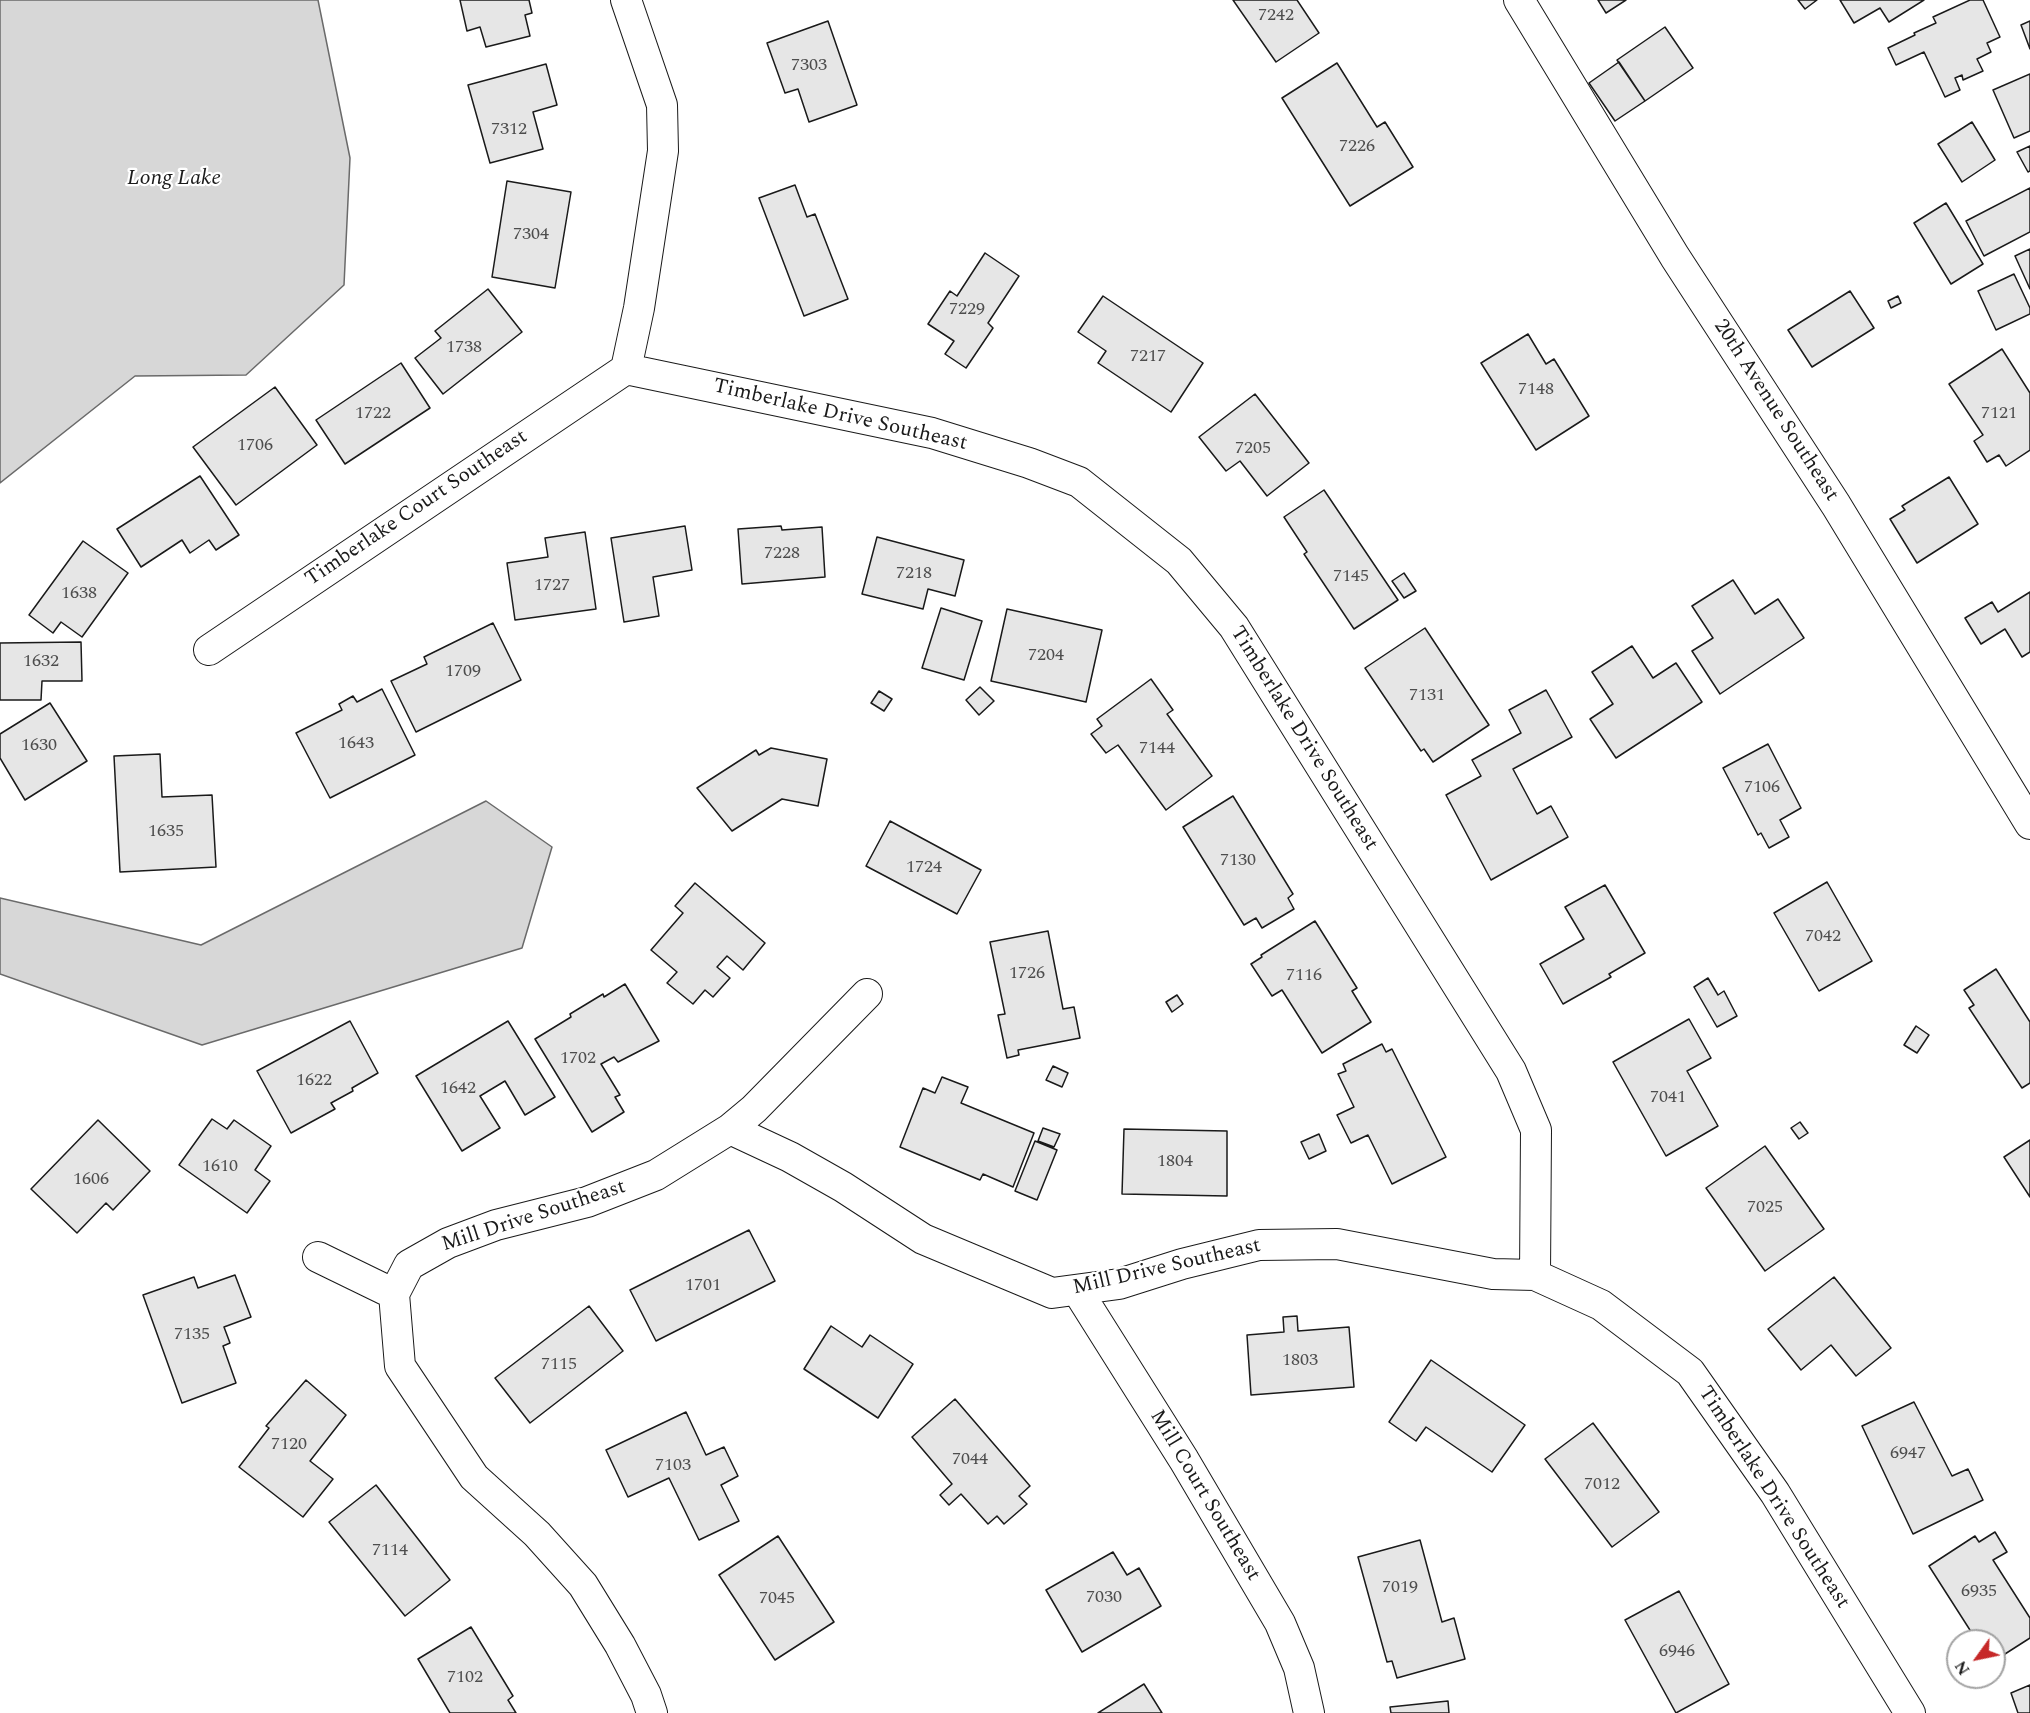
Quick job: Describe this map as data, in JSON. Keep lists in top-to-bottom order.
{
  "streets": {
    "street": [
      "20th Avenue Southeast",
      "Timberlake Drive Southeast",
      "Timberlake Court Southeast",
      "Mill Drive Southeast",
      "Mill Court Southeast"
    ]
  },
  "crossings": [
    ["Timberlake Drive Southeast", "Timberlake Court Southeast"],
    ["Timberlake Drive Southeast", "Mill Drive Southeast"],
    ["Mill Drive Southeast", "Mill Court Southeast"]
  ],
  "water": ["Long Lake"],
  "house_numbers": [
    "7242",
    "7303",
    "7312",
    "7226",
    "7304",
    "7229",
    "1738",
    "7217",
    "7148",
    "1722",
    "7121",
    "1706",
    "7205",
    "7228",
    "7218",
    "7145",
    "1727",
    "1638",
    "7204",
    "1632",
    "1709",
    "7131",
    "1643",
    "1630",
    "7144",
    "7106",
    "1635",
    "7130",
    "1724",
    "7042",
    "1726",
    "7116",
    "1702",
    "1622",
    "1642",
    "7041",
    "1804",
    "1610",
    "1606",
    "7025",
    "1701",
    "7135",
    "1803",
    "7115",
    "7120",
    "6947",
    "7044",
    "7103",
    "7012",
    "7114",
    "7019",
    "6935",
    "7030",
    "7045",
    "6946",
    "7102"
  ],
  "north": "bottom left"
}
